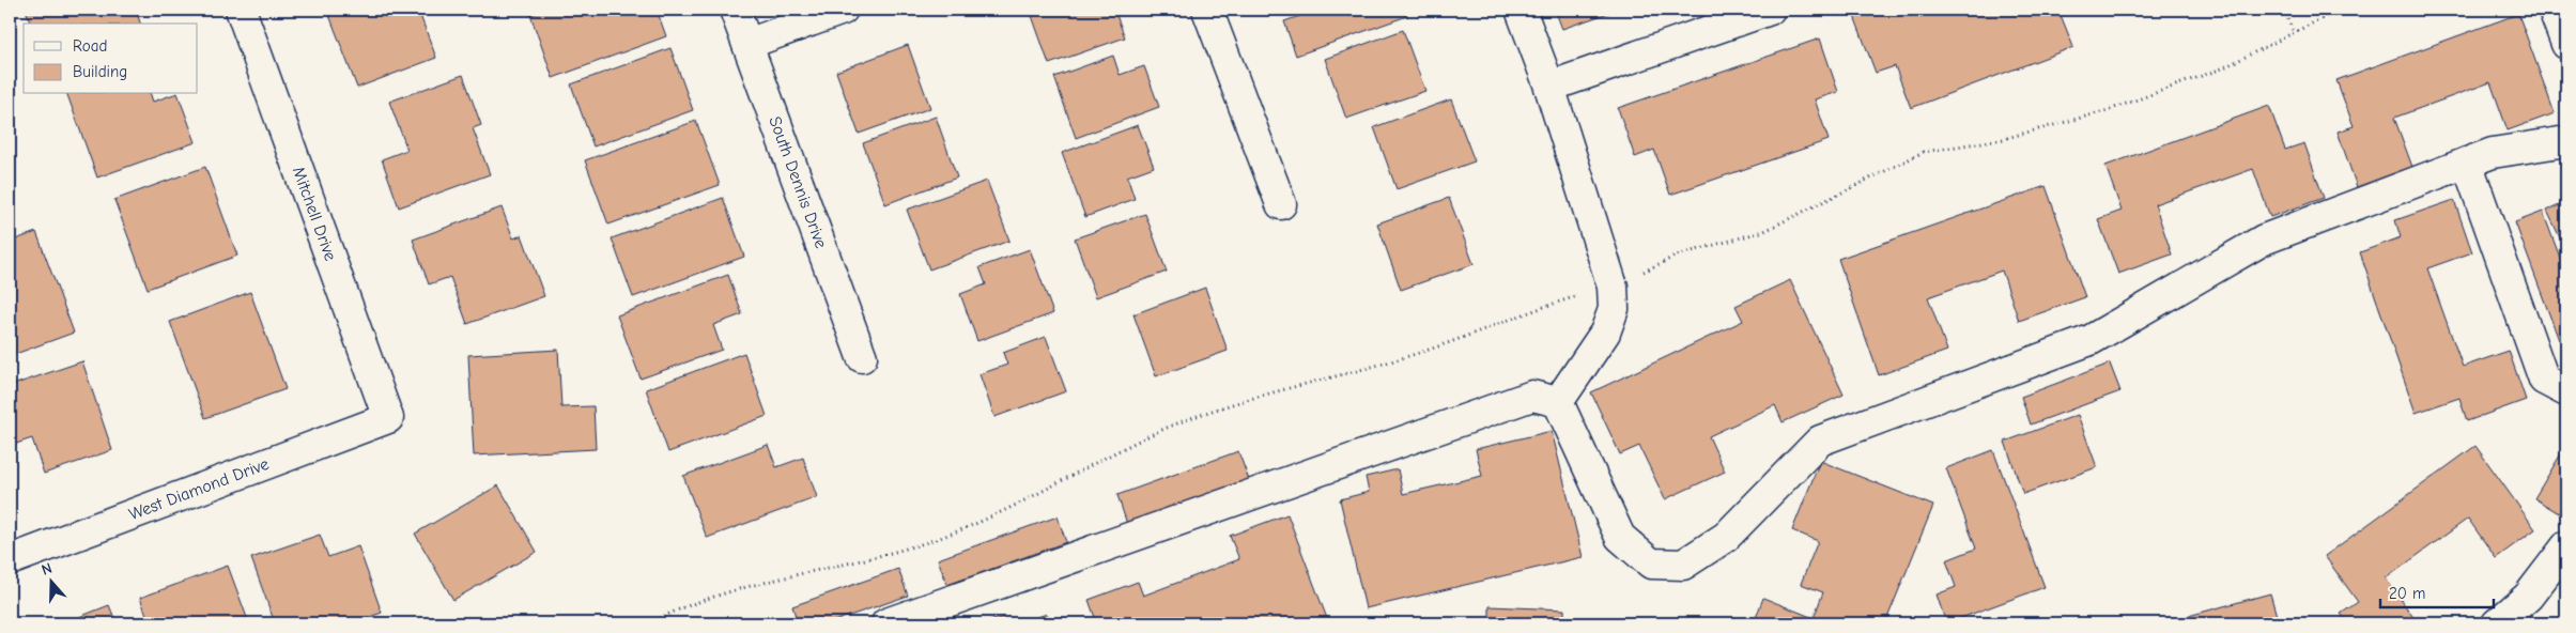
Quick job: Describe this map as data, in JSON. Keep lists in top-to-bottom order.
{
  "streets": {
    "street": ["South Dennis Drive", "Mitchell Drive", "West Diamond Drive"]
  },
  "crossings": [
    ["Mitchell Drive", "West Diamond Drive"]
  ],
  "legend": ["Road", "Building"],
  "scale_bar": "20 m",
  "north": "top"
}
